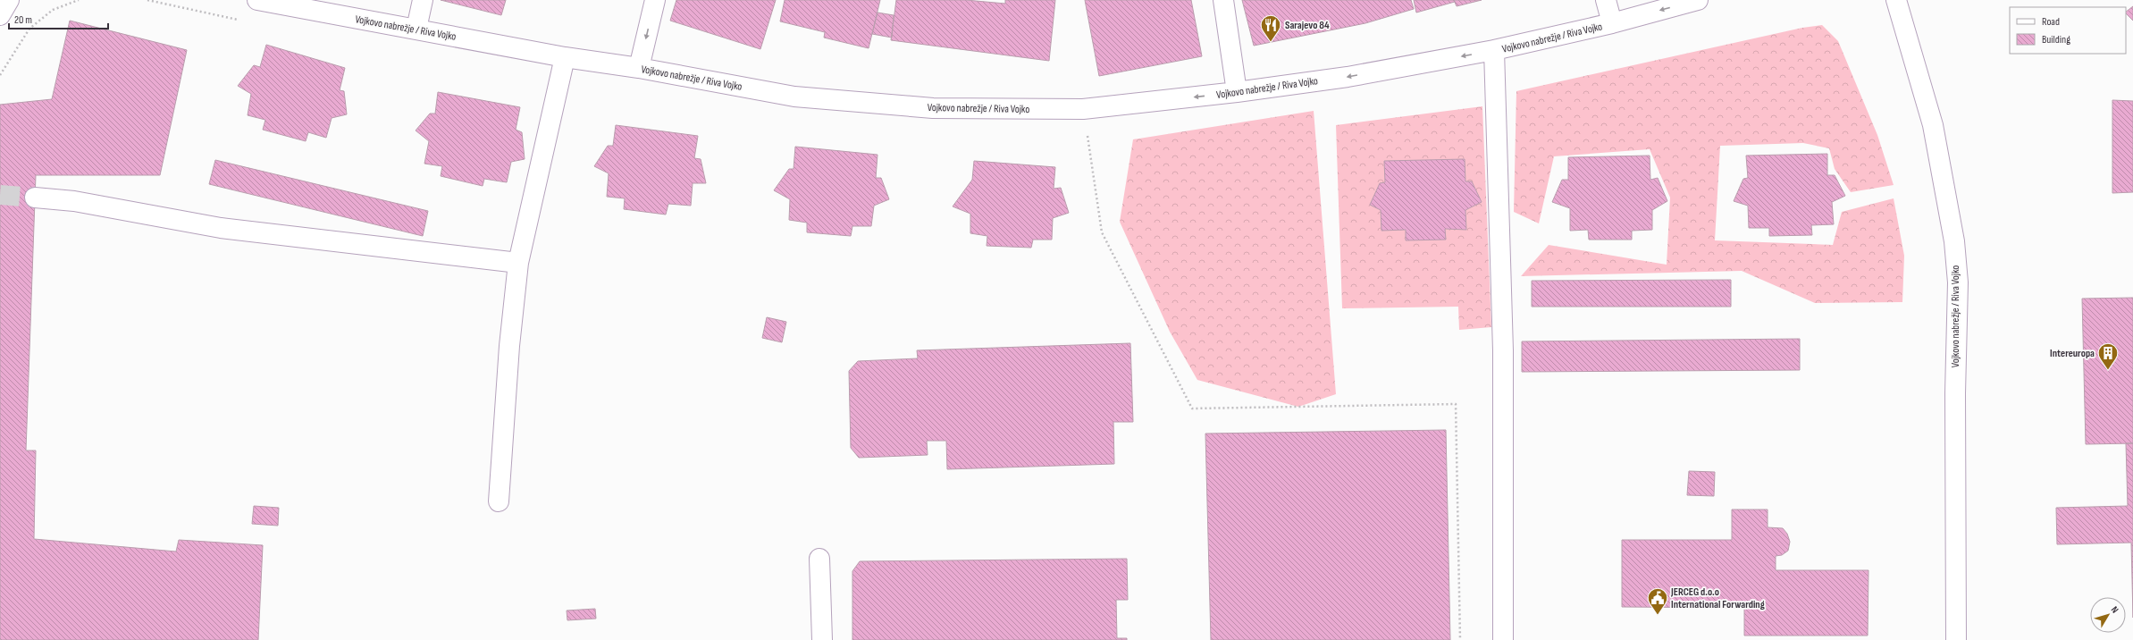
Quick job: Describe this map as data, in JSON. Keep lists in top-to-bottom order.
{
  "streets": {
    "street": ["Vojkovo nabrežje / Riva Vojko"]
  },
  "places": {
    "restaurant": ["Sarajevo 84"],
    "building": ["Intereuropa"],
    "public building": ["JERCEG d.o.o International Forwarding"]
  },
  "legend": ["Road", "Building"],
  "scale_bar": "20 m",
  "north": "top right"
}
